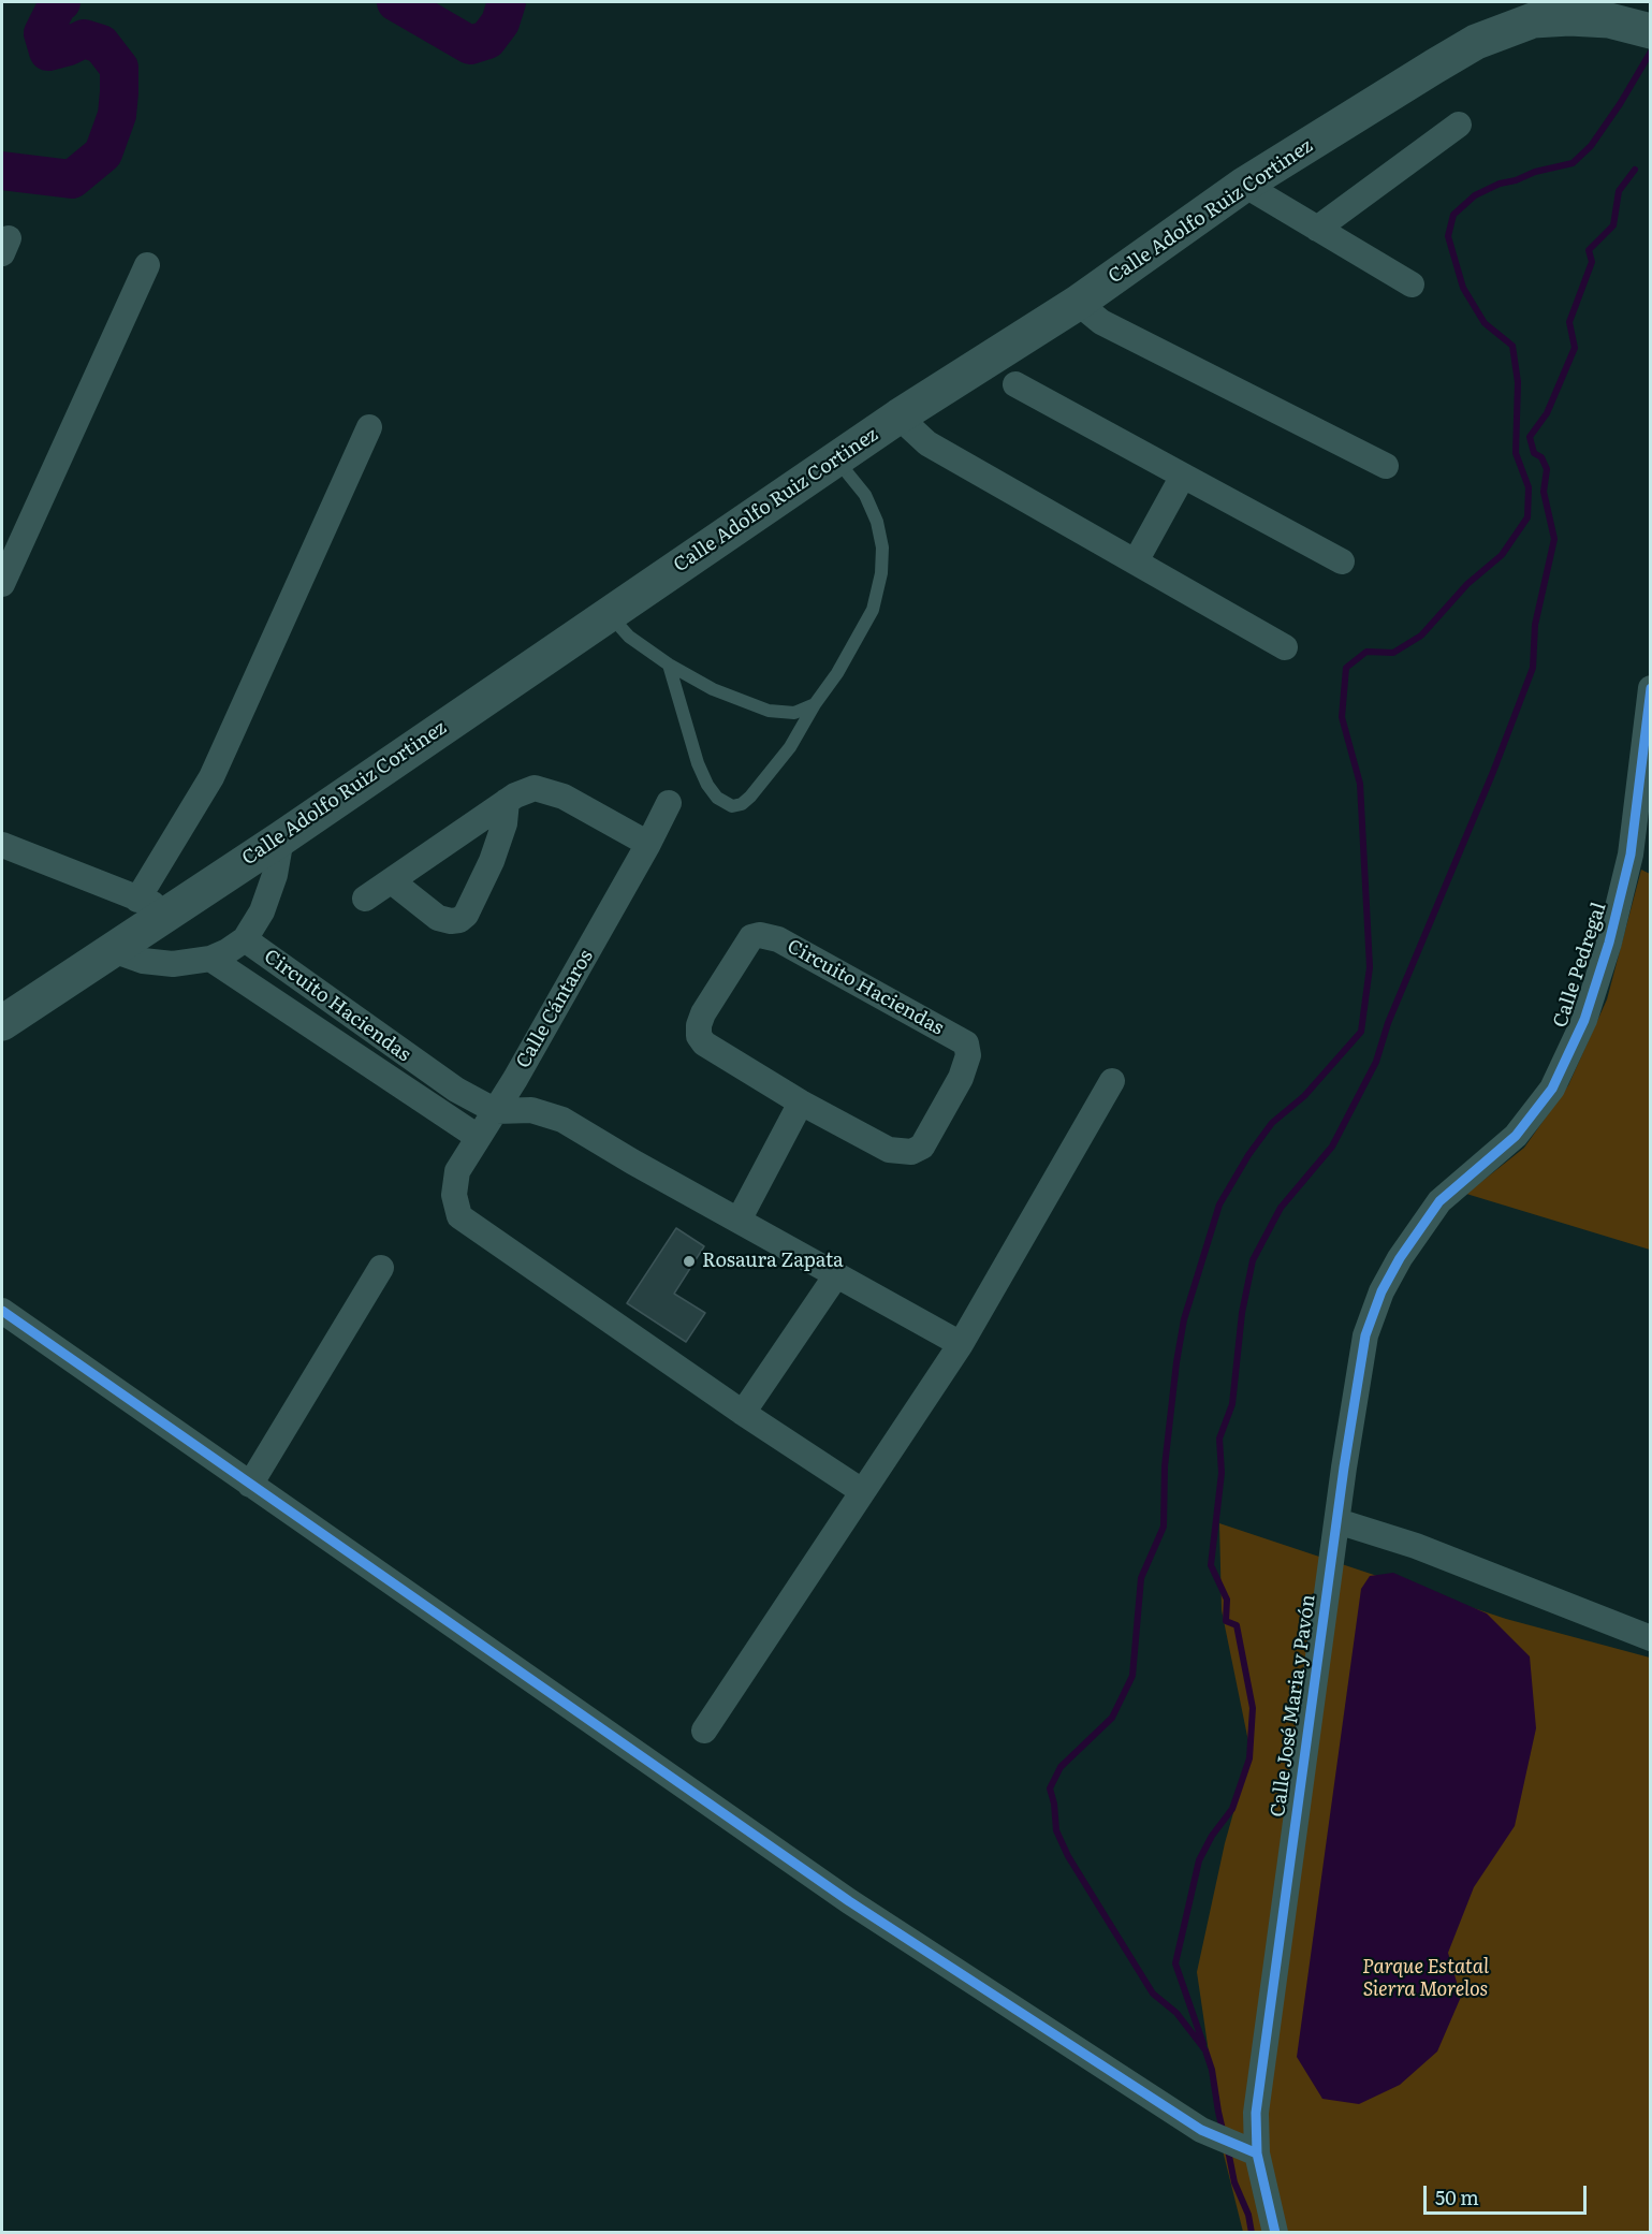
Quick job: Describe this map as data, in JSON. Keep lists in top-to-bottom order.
{
  "streets": {
    "main road": ["Calle Adolfo Ruiz Cortinez"],
    "street": [
      "Calle Pedregal",
      "Circuito Haciendas",
      "Calle Cántaros",
      "Calle José Maria y Pavón"
    ]
  },
  "crossings": [
    ["Calle Pedregal", "Calle José Maria y Pavón"],
    ["Circuito Haciendas", "Calle Cántaros"]
  ],
  "parks": ["Parque Estatal Sierra Morelos"],
  "places": ["Rosaura Zapata"],
  "scale_bar": "50 m"
}
